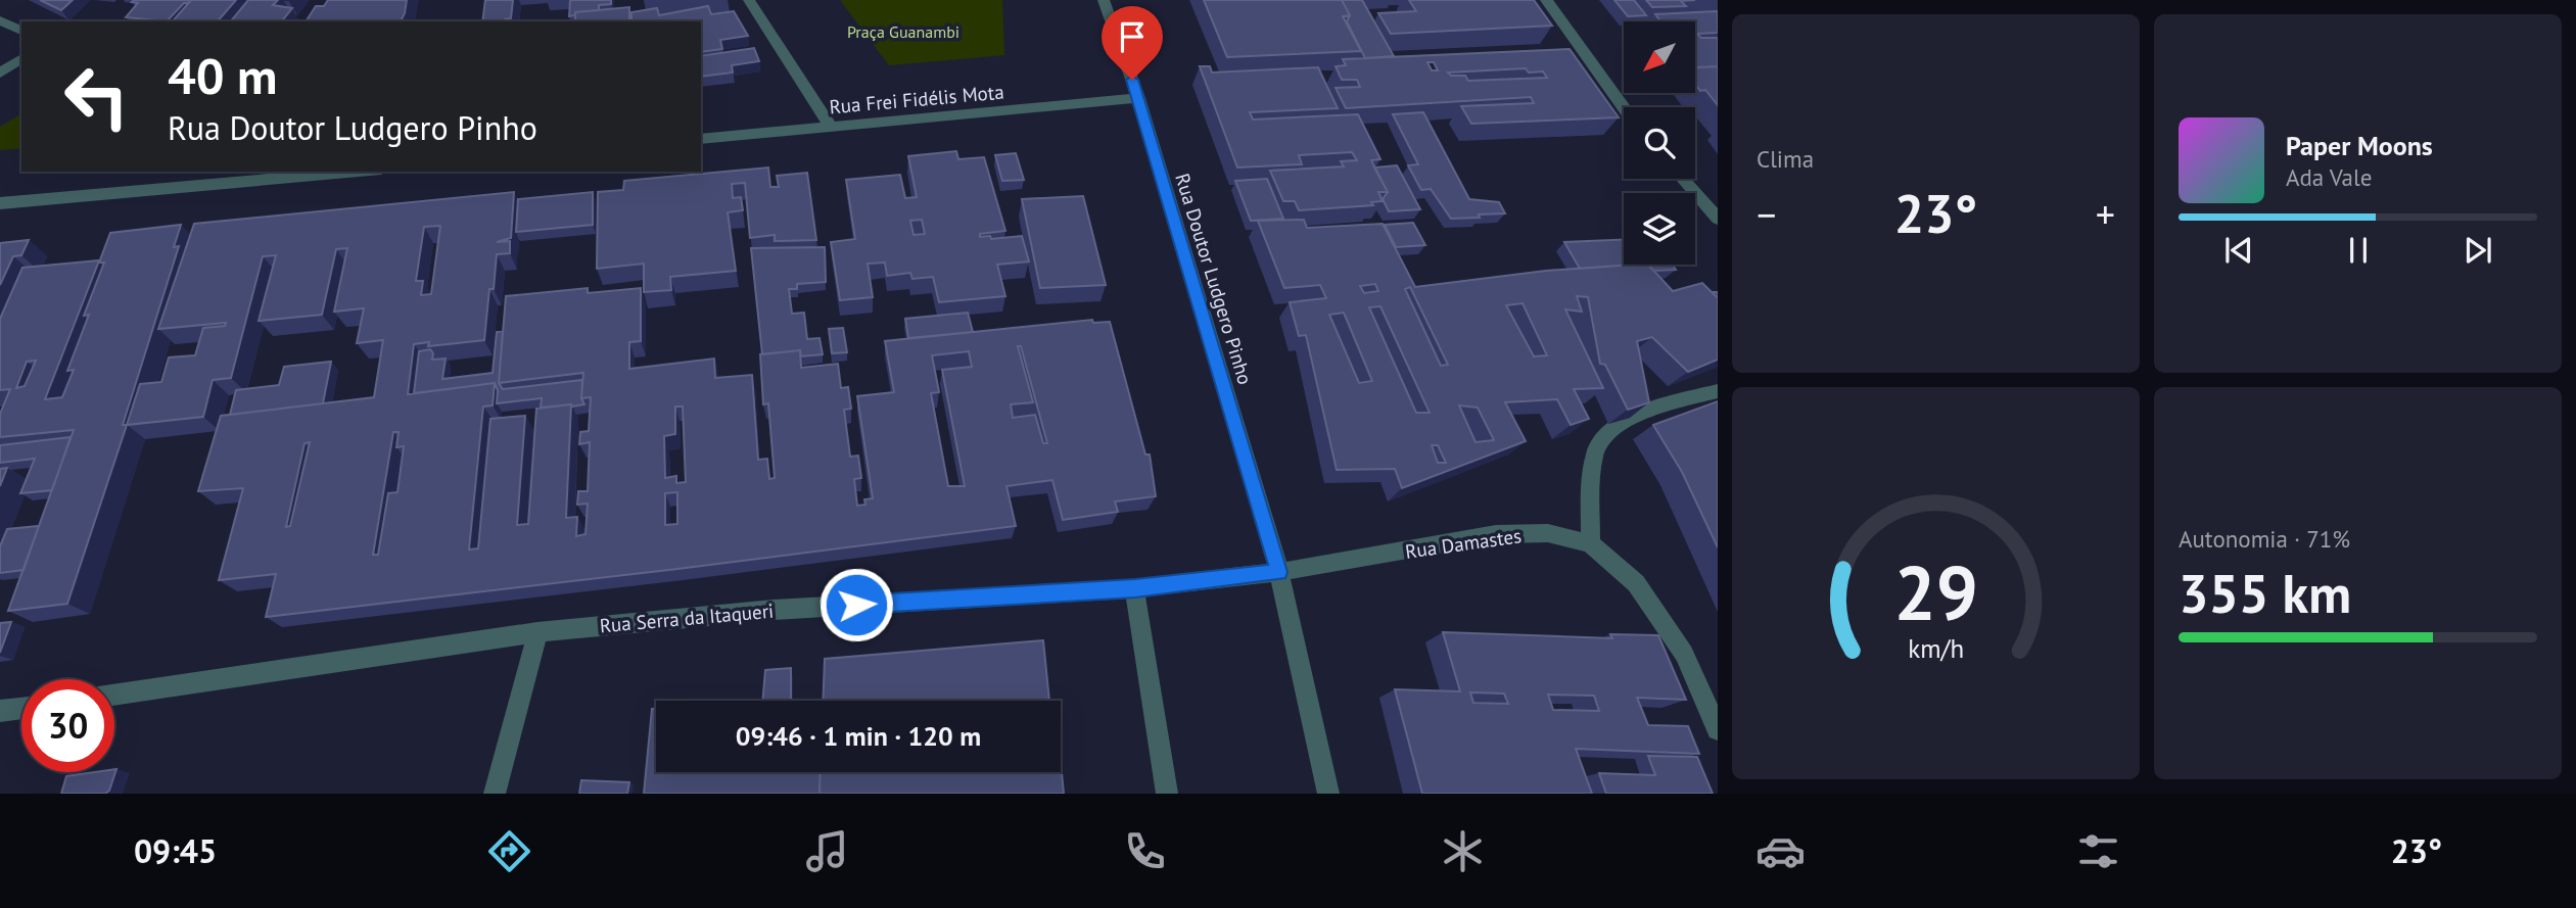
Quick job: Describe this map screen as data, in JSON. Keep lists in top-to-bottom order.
{
  "streets": {
    "street": [
      "Rua Frei Fidélis Mota",
      "Rua Doutor Ludgero Pinho",
      "Rua Damastes",
      "Rua Serra da Itaqueri"
    ]
  },
  "crossings": [
    ["Rua Frei Fidélis Mota", "Rua Doutor Ludgero Pinho"],
    ["Rua Doutor Ludgero Pinho", "Rua Damastes"],
    ["Rua Doutor Ludgero Pinho", "Rua Serra da Itaqueri"],
    ["Rua Damastes", "Rua Serra da Itaqueri"]
  ],
  "parks": ["Praça Guanambi"],
  "north": "bottom left",
  "page": {
    "tile": [
      "Clima",
      ["Autonomia · 71%", "355 km"]
    ],
    "turn": ["40 m", "Rua Doutor Ludgero Pinho"],
    "song": ["Paper Moons", "Ada Vale"],
    "heat": ["−", "23°", "+"],
    "limit": "30",
    "trip": "09:46 · 1 min · 120 m",
    "tabs": ["09:45", "23°"],
    "gauge": ["29", "km/h"]
  }
}
